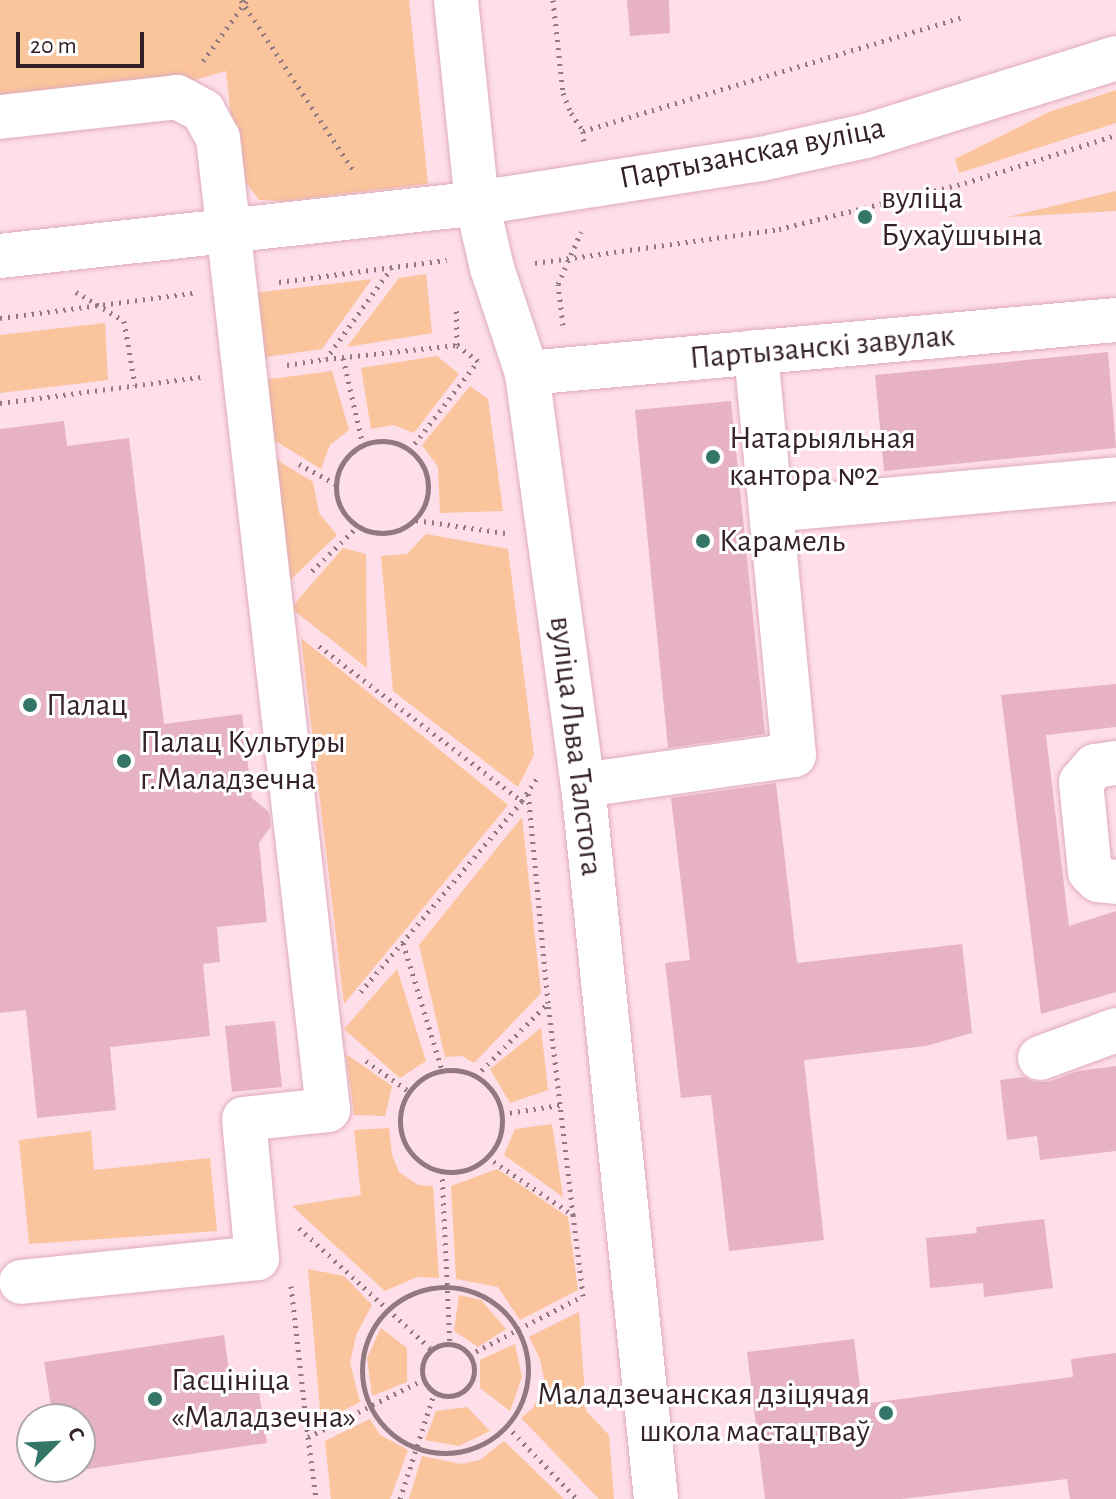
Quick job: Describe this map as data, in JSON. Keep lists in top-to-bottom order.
{
  "streets": {
    "street": ["Партызанская вуліца", "Партызанскі завулак", "вуліца Льва Талстога"]
  },
  "crossings": [
    ["Партызанская вуліца", "вуліца Льва Талстога"],
    ["Партызанскі завулак", "вуліца Льва Талстога"]
  ],
  "places": [
    "вуліца Бухаўшчына",
    "Натарыяльная кантора №2",
    "Карамель",
    "Палац",
    "Палац Культуры г.Маладзечна",
    "Гасцініца «Маладзечна»",
    "Маладзечанская дзіцячая школа мастацтваў"
  ],
  "scale_bar": "20 m",
  "north": "top right"
}
